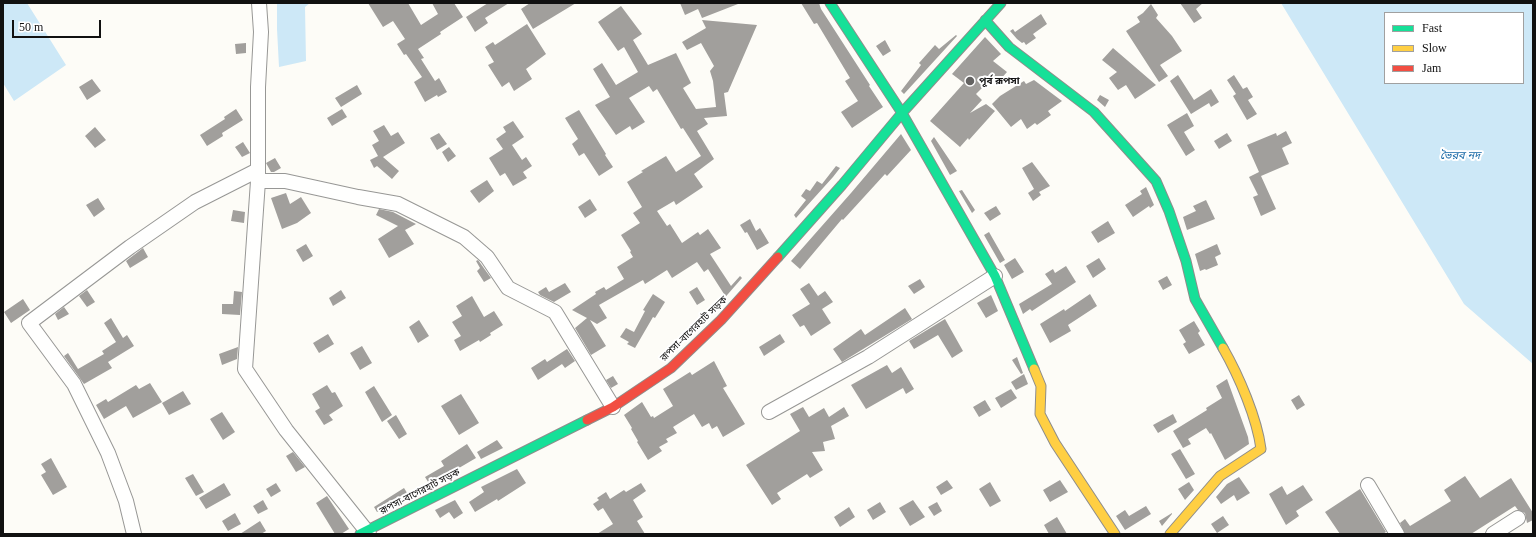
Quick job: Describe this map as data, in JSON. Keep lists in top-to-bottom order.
{
  "streets": {
    "street": ["রূপসা-বাগেরহাট সড়ক"]
  },
  "water": ["ভৈরব নদ"],
  "places": ["পূর্ব রূপসা"],
  "legend": ["Fast", "Slow", "Jam"],
  "scale_bar": "50 m"
}
